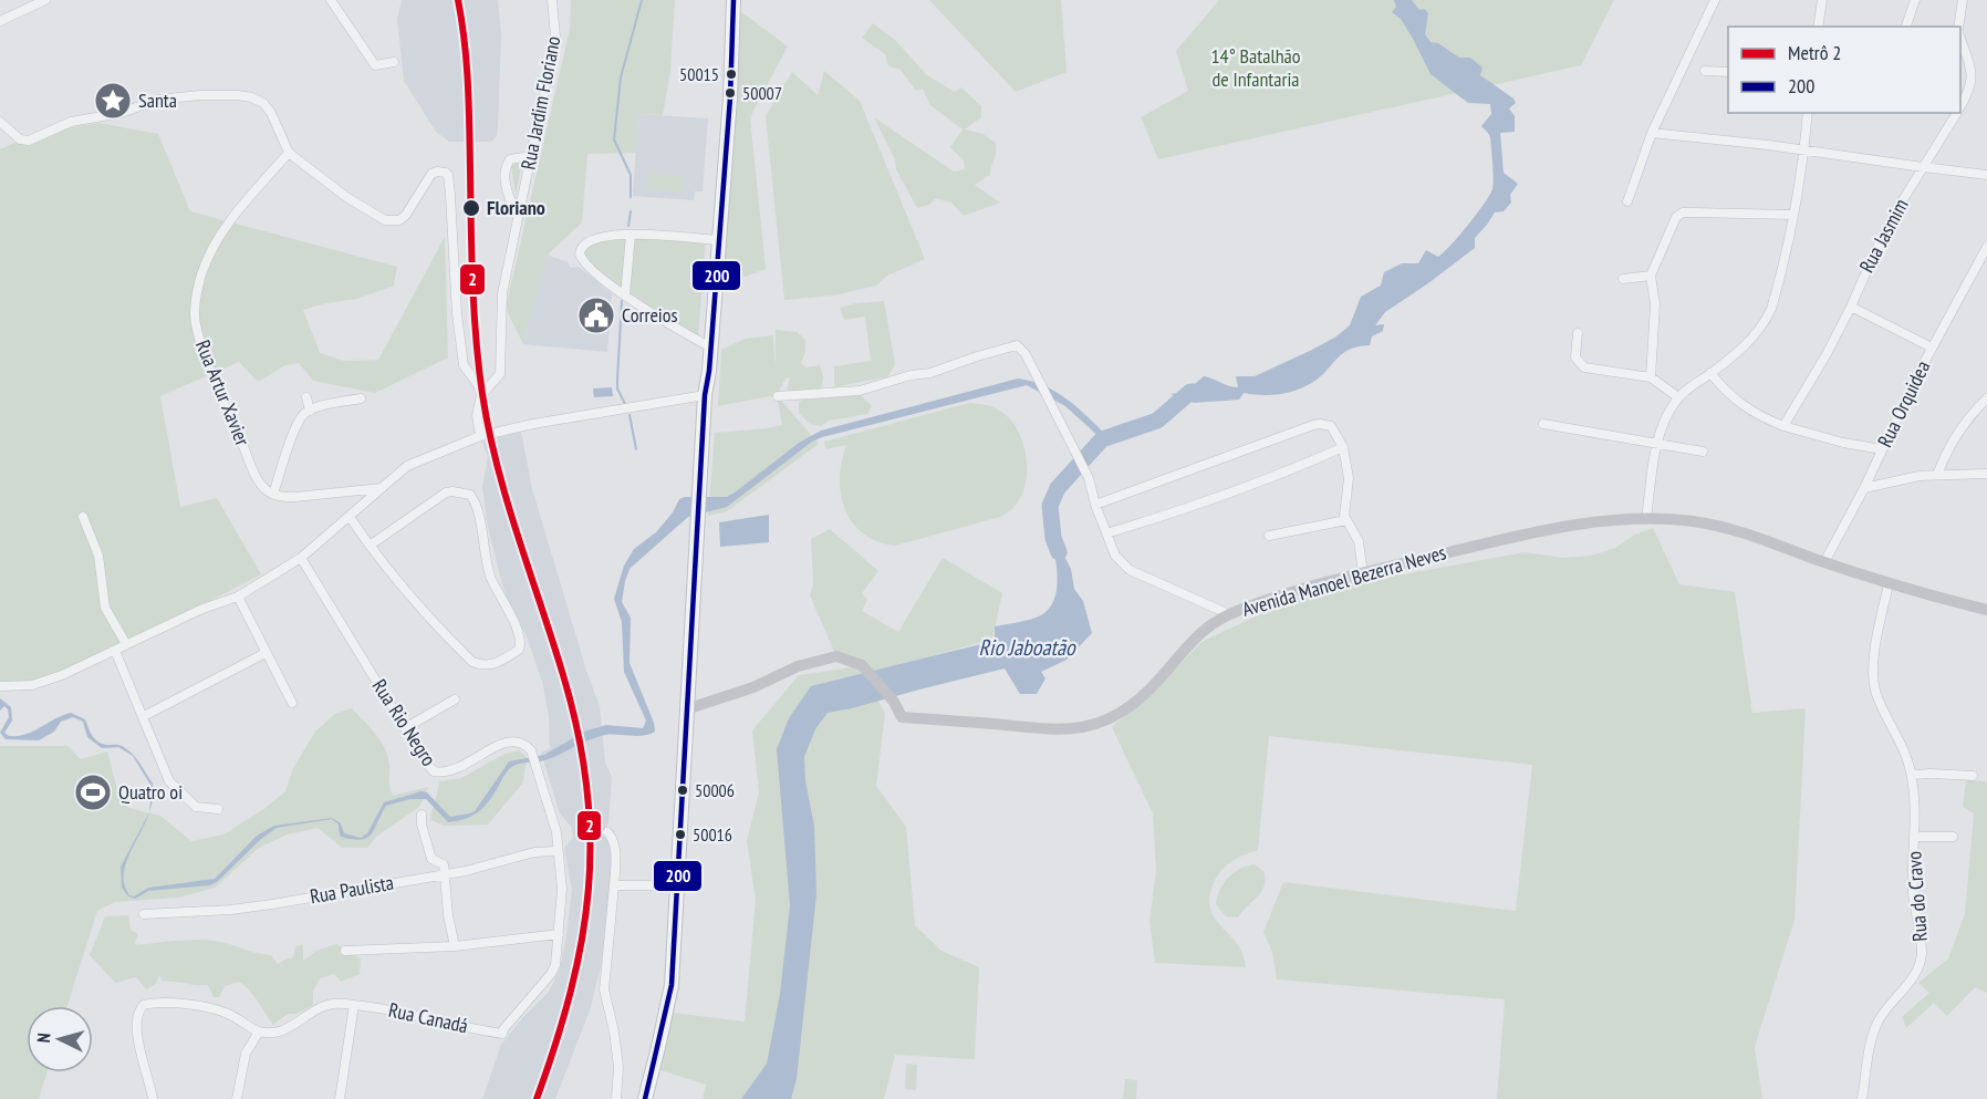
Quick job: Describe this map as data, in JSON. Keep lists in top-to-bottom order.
{
  "streets": {
    "street": [
      "Rua Jardim Floriano",
      "Rua Jasmim",
      "Rua Artur Xavier",
      "Rua Orquidea",
      "Avenida Manoel Bezerra Neves",
      "Rua Rio Negro",
      "Rua Paulista",
      "Rua do Cravo",
      "Rua Canadá"
    ]
  },
  "crossings": [
    ["Rua Orquidea", "Avenida Manoel Bezerra Neves"],
    ["Avenida Manoel Bezerra Neves", "Rua do Cravo"],
    ["Rua Rio Negro", "Rua Paulista"],
    ["Rua Rio Negro", "Rua Canadá"]
  ],
  "water": ["Rio Jaboatão"],
  "parks": ["14° Batalhão de Infantaria"],
  "places": {
    "other": [
      "50015",
      "50007",
      "Floriano",
      "50006",
      "50016"
    ],
    "place": ["Santa"],
    "public building": ["Correios"],
    "sports": ["Quatro oi"]
  },
  "lines": ["metro line 2", "transit line 200"],
  "legend": ["Metrô 2", "200"],
  "north": "left"
}
